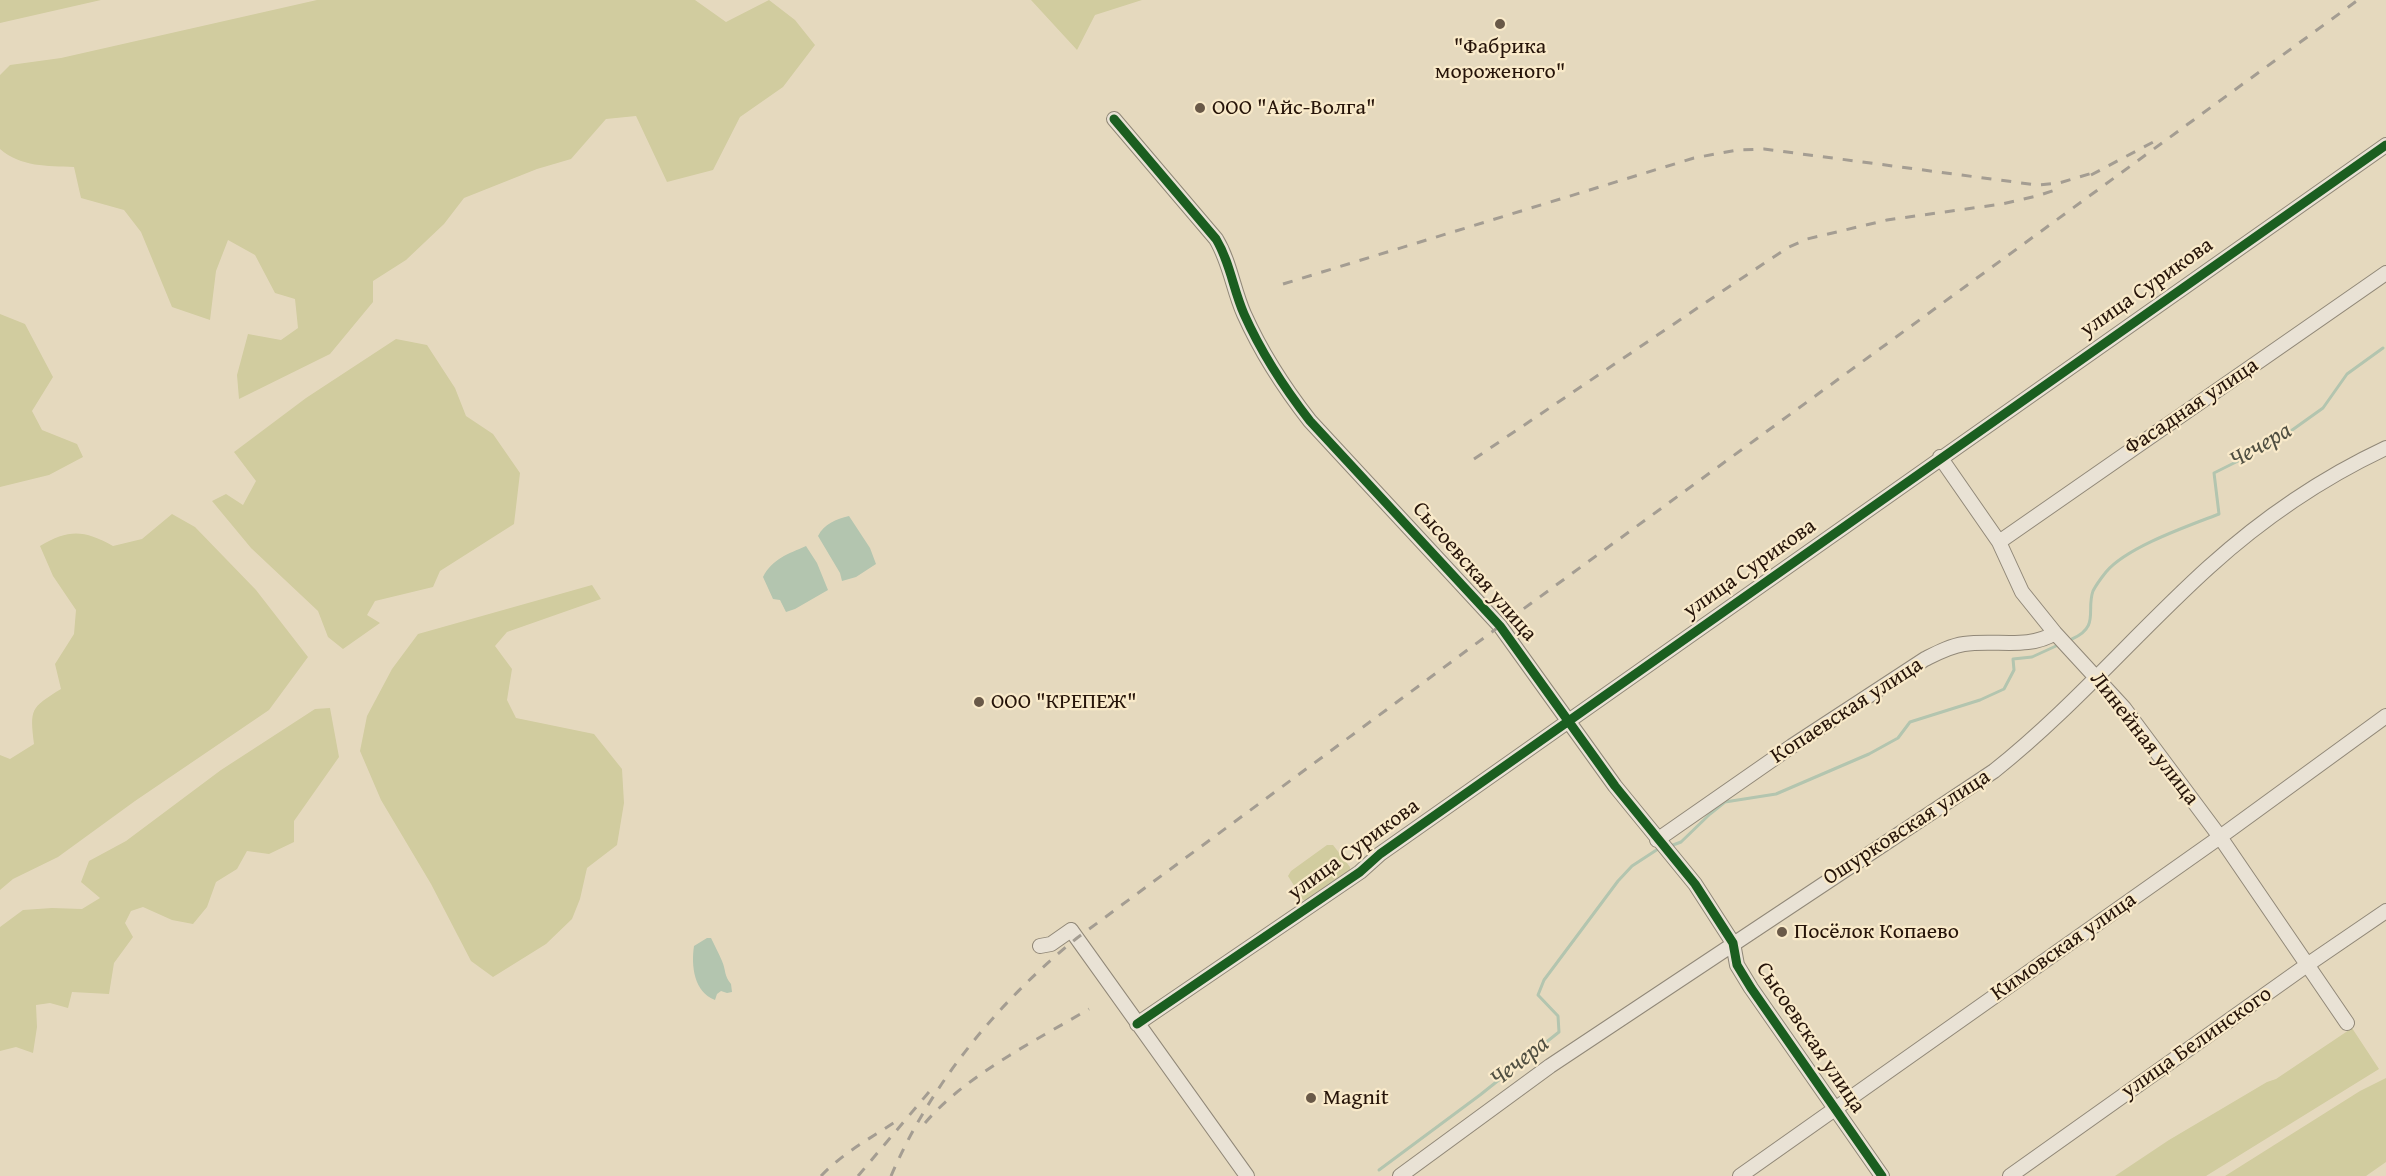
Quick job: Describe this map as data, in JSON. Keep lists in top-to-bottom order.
{
  "streets": {
    "street": [
      "улица Сурикова",
      "Фасадная улица",
      "Сысоевская улица",
      "Копаевская улица",
      "Линейная улица",
      "Ошурковская улица",
      "Кимовская улица",
      "улица Белинского"
    ]
  },
  "crossings": [
    ["улица Сурикова", "Сысоевская улица"],
    ["улица Сурикова", "Линейная улица"],
    ["Фасадная улица", "Линейная улица"],
    ["Сысоевская улица", "Копаевская улица"],
    ["Сысоевская улица", "Ошурковская улица"],
    ["Сысоевская улица", "Кимовская улица"],
    ["Копаевская улица", "Линейная улица"],
    ["Линейная улица", "Ошурковская улица"],
    ["Линейная улица", "Кимовская улица"],
    ["Линейная улица", "улица Белинского"]
  ],
  "water": ["Чечера"],
  "places": [
    "\"Фабрика мороженого\"",
    "ООО \"Айс-Волга\"",
    "ООО \"КРЕПЕЖ\"",
    "Посёлок Копаево",
    "Magnit"
  ]
}
